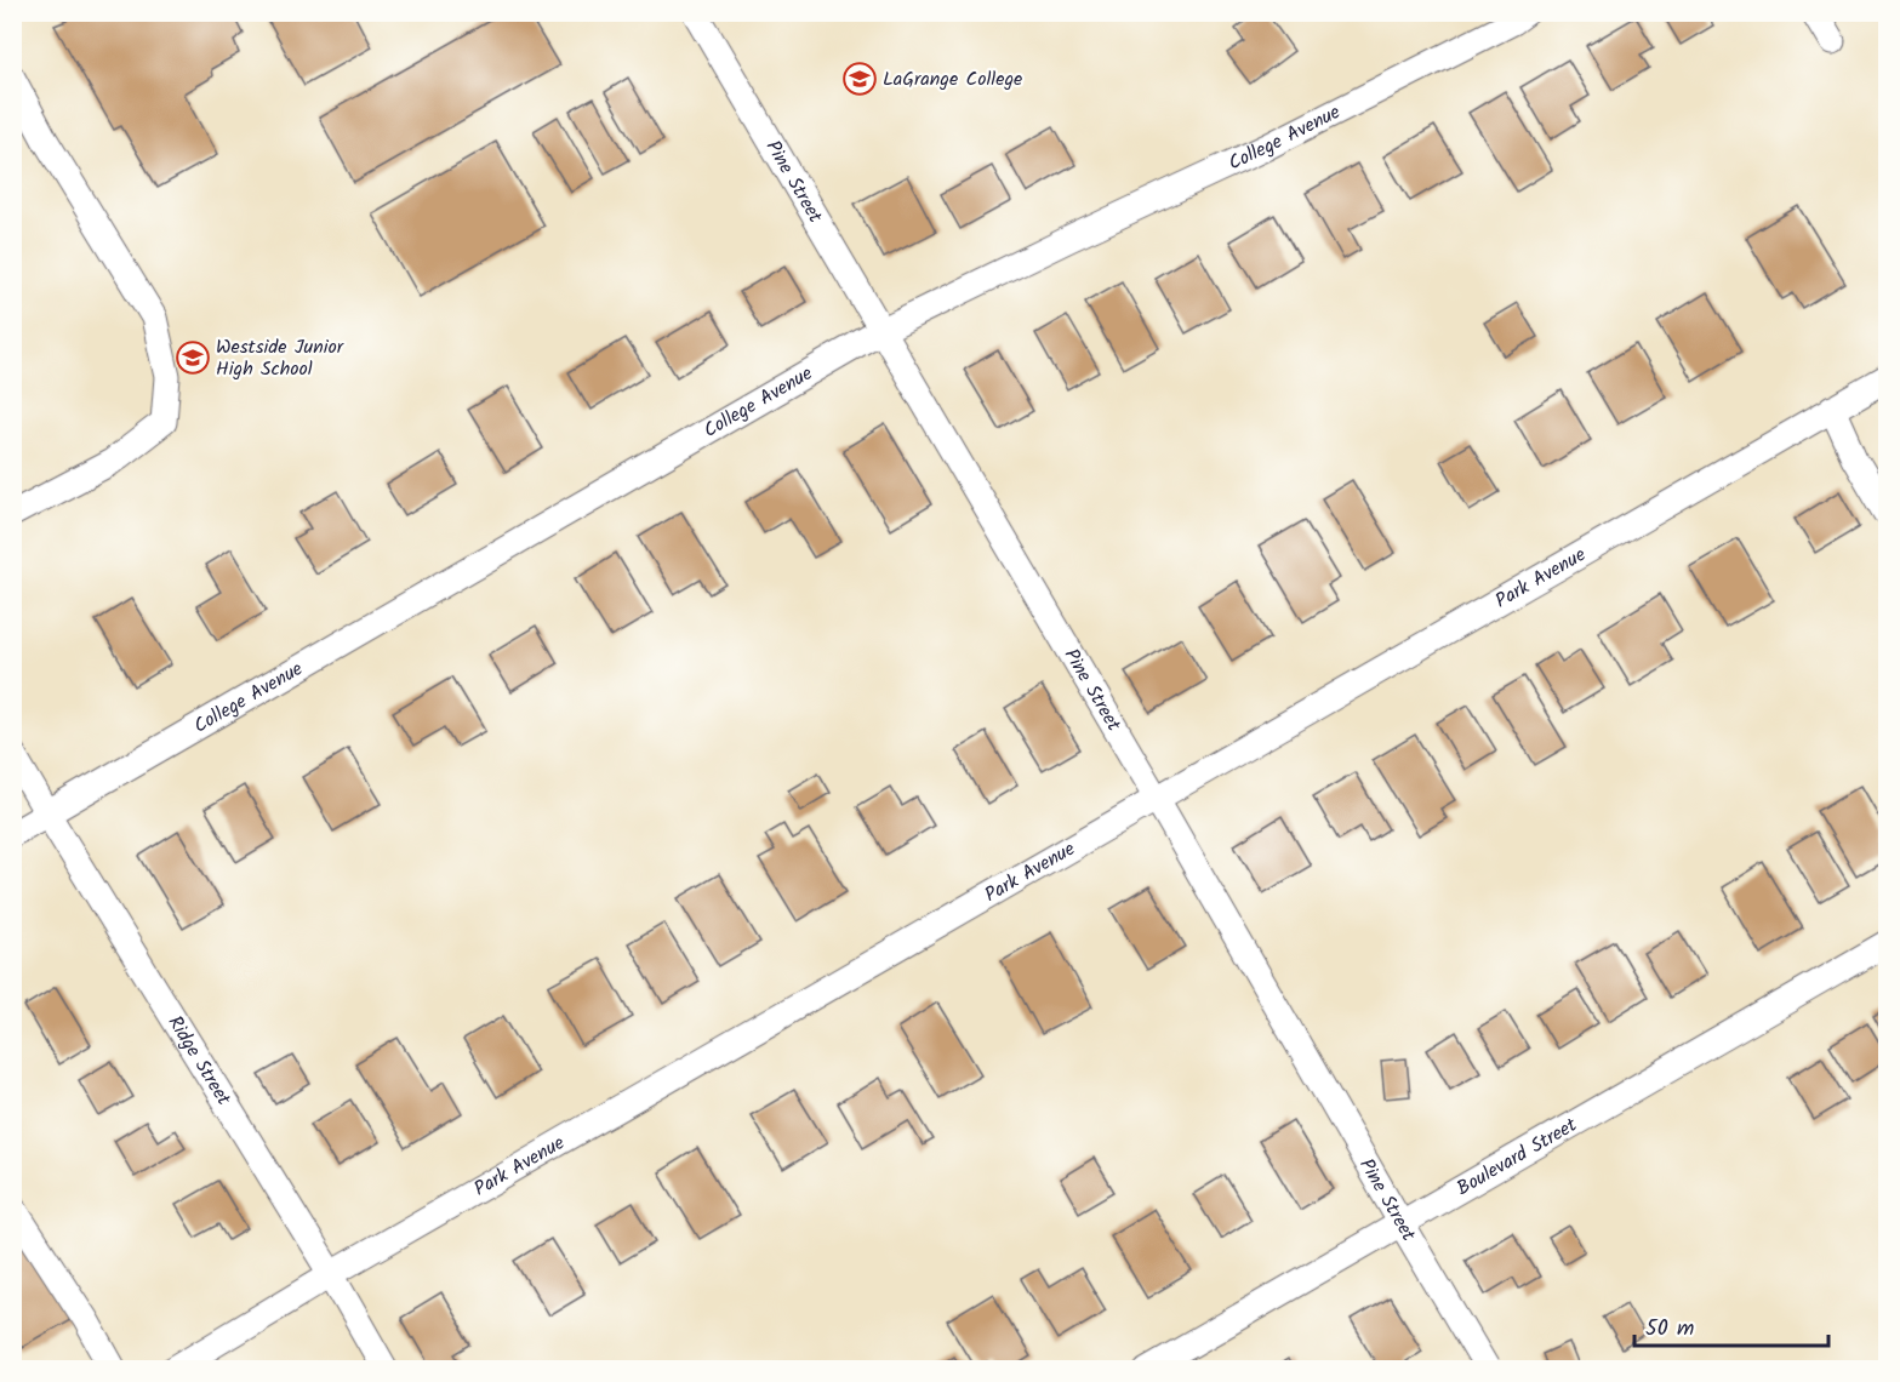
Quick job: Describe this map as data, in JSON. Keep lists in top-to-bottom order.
{
  "streets": {
    "street": [
      "College Avenue",
      "Pine Street",
      "Park Avenue",
      "Ridge Street",
      "Boulevard Street"
    ]
  },
  "crossings": [
    ["College Avenue", "Pine Street"],
    ["College Avenue", "Ridge Street"],
    ["Pine Street", "Park Avenue"],
    ["Pine Street", "Boulevard Street"],
    ["Park Avenue", "Ridge Street"]
  ],
  "places": {
    "school or university": ["LaGrange College", "Westside Junior High School"]
  },
  "scale_bar": "50 m"
}
